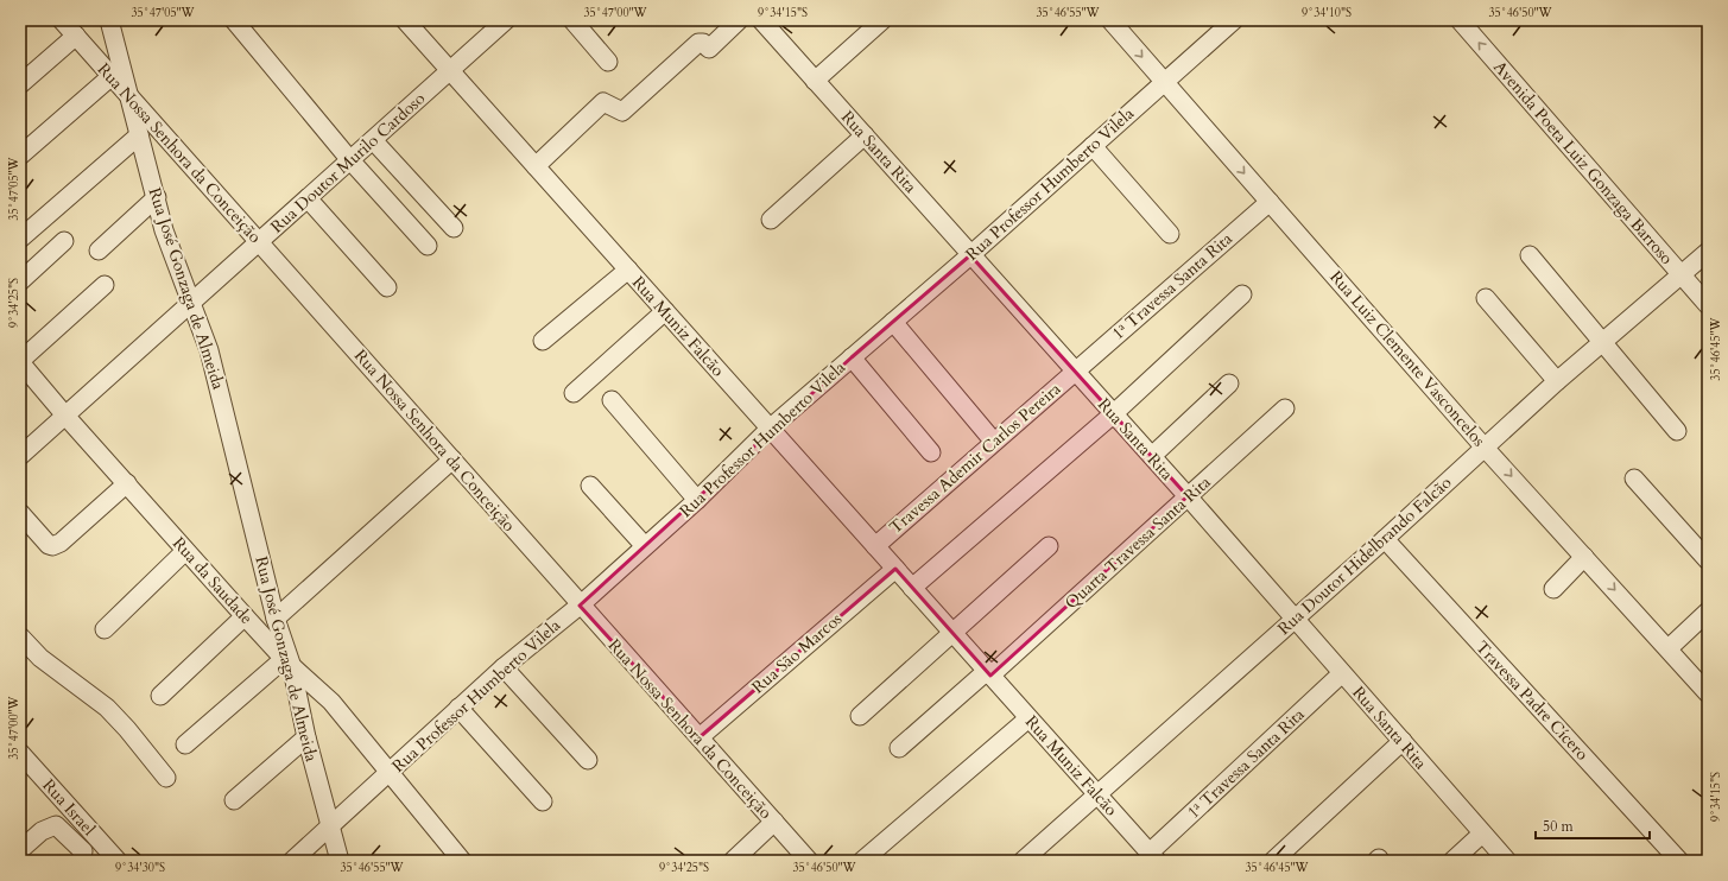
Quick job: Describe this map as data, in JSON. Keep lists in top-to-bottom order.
{
  "streets": {
    "street": [
      "Rua Santa Rita",
      "Rua Nossa Senhora da Conceição",
      "Rua Doutor Murilo Cardoso",
      "Avenida Poeta Luiz Gonzaga Barroso",
      "Rua Professor Humberto Vilela",
      "1ª Travessa Santa Rita",
      "Rua José Gonzaga de Almeida",
      "Rua Muniz Falcão",
      "Rua Luiz Clemente Vasconcelos",
      "Travessa Ademir Carlos Pereira",
      "Quarta Travessa Santa Rita",
      "Rua Doutor Hidelbrando Falcão",
      "Rua da Saudade",
      "Rua São Marcos",
      "Travessa Padre Cícero",
      "Rua Israel"
    ]
  },
  "crossings": [
    ["Rua Santa Rita", "Rua Professor Humberto Vilela"],
    ["Rua Santa Rita", "1ª Travessa Santa Rita"],
    ["Rua Santa Rita", "Travessa Ademir Carlos Pereira"],
    ["Rua Santa Rita", "Quarta Travessa Santa Rita"],
    ["Rua Santa Rita", "Rua Doutor Hidelbrando Falcão"],
    ["Rua Nossa Senhora da Conceição", "Rua Doutor Murilo Cardoso"],
    ["Rua Nossa Senhora da Conceição", "Rua Professor Humberto Vilela"],
    ["Rua Nossa Senhora da Conceição", "Rua José Gonzaga de Almeida"],
    ["Rua Nossa Senhora da Conceição", "Rua São Marcos"],
    ["Rua Doutor Murilo Cardoso", "Rua José Gonzaga de Almeida"],
    ["Rua Doutor Murilo Cardoso", "Rua Muniz Falcão"],
    ["Rua Doutor Murilo Cardoso", "Rua da Saudade"],
    ["Avenida Poeta Luiz Gonzaga Barroso", "Rua Doutor Hidelbrando Falcão"],
    ["Rua Professor Humberto Vilela", "Rua José Gonzaga de Almeida"],
    ["Rua Professor Humberto Vilela", "Rua Muniz Falcão"],
    ["Rua Professor Humberto Vilela", "Rua Luiz Clemente Vasconcelos"],
    ["Rua Professor Humberto Vilela", "Rua da Saudade"],
    ["1ª Travessa Santa Rita", "Rua Muniz Falcão"],
    ["1ª Travessa Santa Rita", "Rua Luiz Clemente Vasconcelos"],
    ["1ª Travessa Santa Rita", "Travessa Ademir Carlos Pereira"],
    ["Rua José Gonzaga de Almeida", "Rua da Saudade"],
    ["Rua Muniz Falcão", "Travessa Ademir Carlos Pereira"],
    ["Rua Muniz Falcão", "Quarta Travessa Santa Rita"],
    ["Rua Muniz Falcão", "Rua Doutor Hidelbrando Falcão"],
    ["Rua Muniz Falcão", "Rua São Marcos"],
    ["Rua Luiz Clemente Vasconcelos", "Rua Doutor Hidelbrando Falcão"],
    ["Rua Doutor Hidelbrando Falcão", "Travessa Padre Cícero"]
  ],
  "scale_bar": "50 m",
  "coordinates": [
    "35°47'05\"W",
    "35°47'00\"W",
    "9°34'15\"S",
    "35°46'55\"W",
    "9°34'10\"S",
    "35°46'50\"W",
    "9°34'25\"S",
    "35°46'45\"W",
    "9°34'30\"S"
  ]
}
